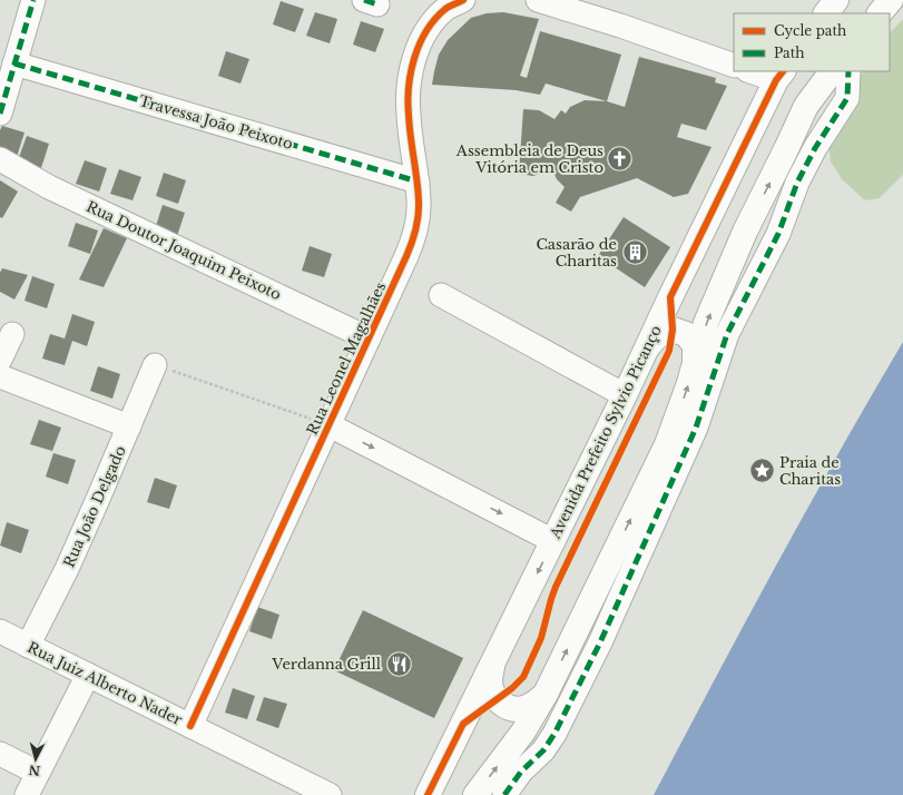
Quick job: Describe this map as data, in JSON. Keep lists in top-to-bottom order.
{
  "streets": {
    "main road": ["Avenida Prefeito Sylvio Picanço"],
    "street": [
      "Travessa João Peixoto",
      "Rua Doutor Joaquim Peixoto",
      "Rua Leonel Magalhães",
      "Rua João Delgado",
      "Rua Juiz Alberto Nader"
    ]
  },
  "crossings": [
    ["Travessa João Peixoto", "Rua Leonel Magalhães"],
    ["Rua Doutor Joaquim Peixoto", "Rua Leonel Magalhães"],
    ["Rua Leonel Magalhães", "Rua Juiz Alberto Nader"],
    ["Rua João Delgado", "Rua Juiz Alberto Nader"]
  ],
  "places": {
    "church": ["Assembleia de Deus Vitória em Cristo"],
    "building": ["Casarão de Charitas"],
    "place": ["Praia de Charitas"],
    "restaurant": ["Verdanna Grill"]
  },
  "legend": ["Cycle path", "Path"],
  "north": "bottom"
}
